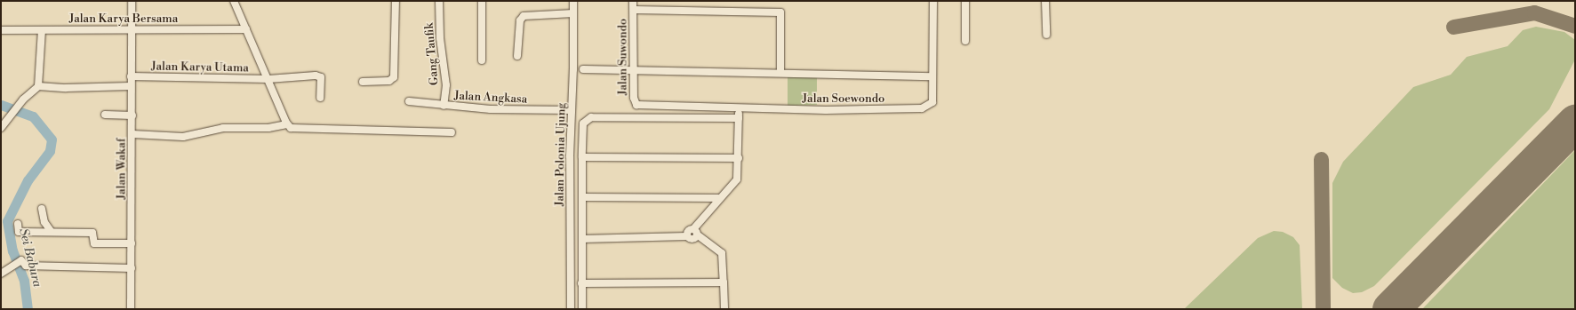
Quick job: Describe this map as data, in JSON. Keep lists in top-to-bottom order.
{
  "streets": {
    "street": [
      "Jalan Karya Bersama",
      "Gang Taufik",
      "Jalan Suwondo",
      "Jalan Karya Utama",
      "Jalan Angkasa",
      "Jalan Soewondo",
      "Jalan Polonia Ujung",
      "Jalan Wakaf"
    ]
  },
  "crossings": [
    ["Jalan Karya Bersama", "Jalan Wakaf"],
    ["Gang Taufik", "Jalan Angkasa"],
    ["Jalan Suwondo", "Jalan Soewondo"],
    ["Jalan Karya Utama", "Jalan Wakaf"],
    ["Jalan Angkasa", "Jalan Polonia Ujung"]
  ],
  "water": ["Sei Babura"]
}
